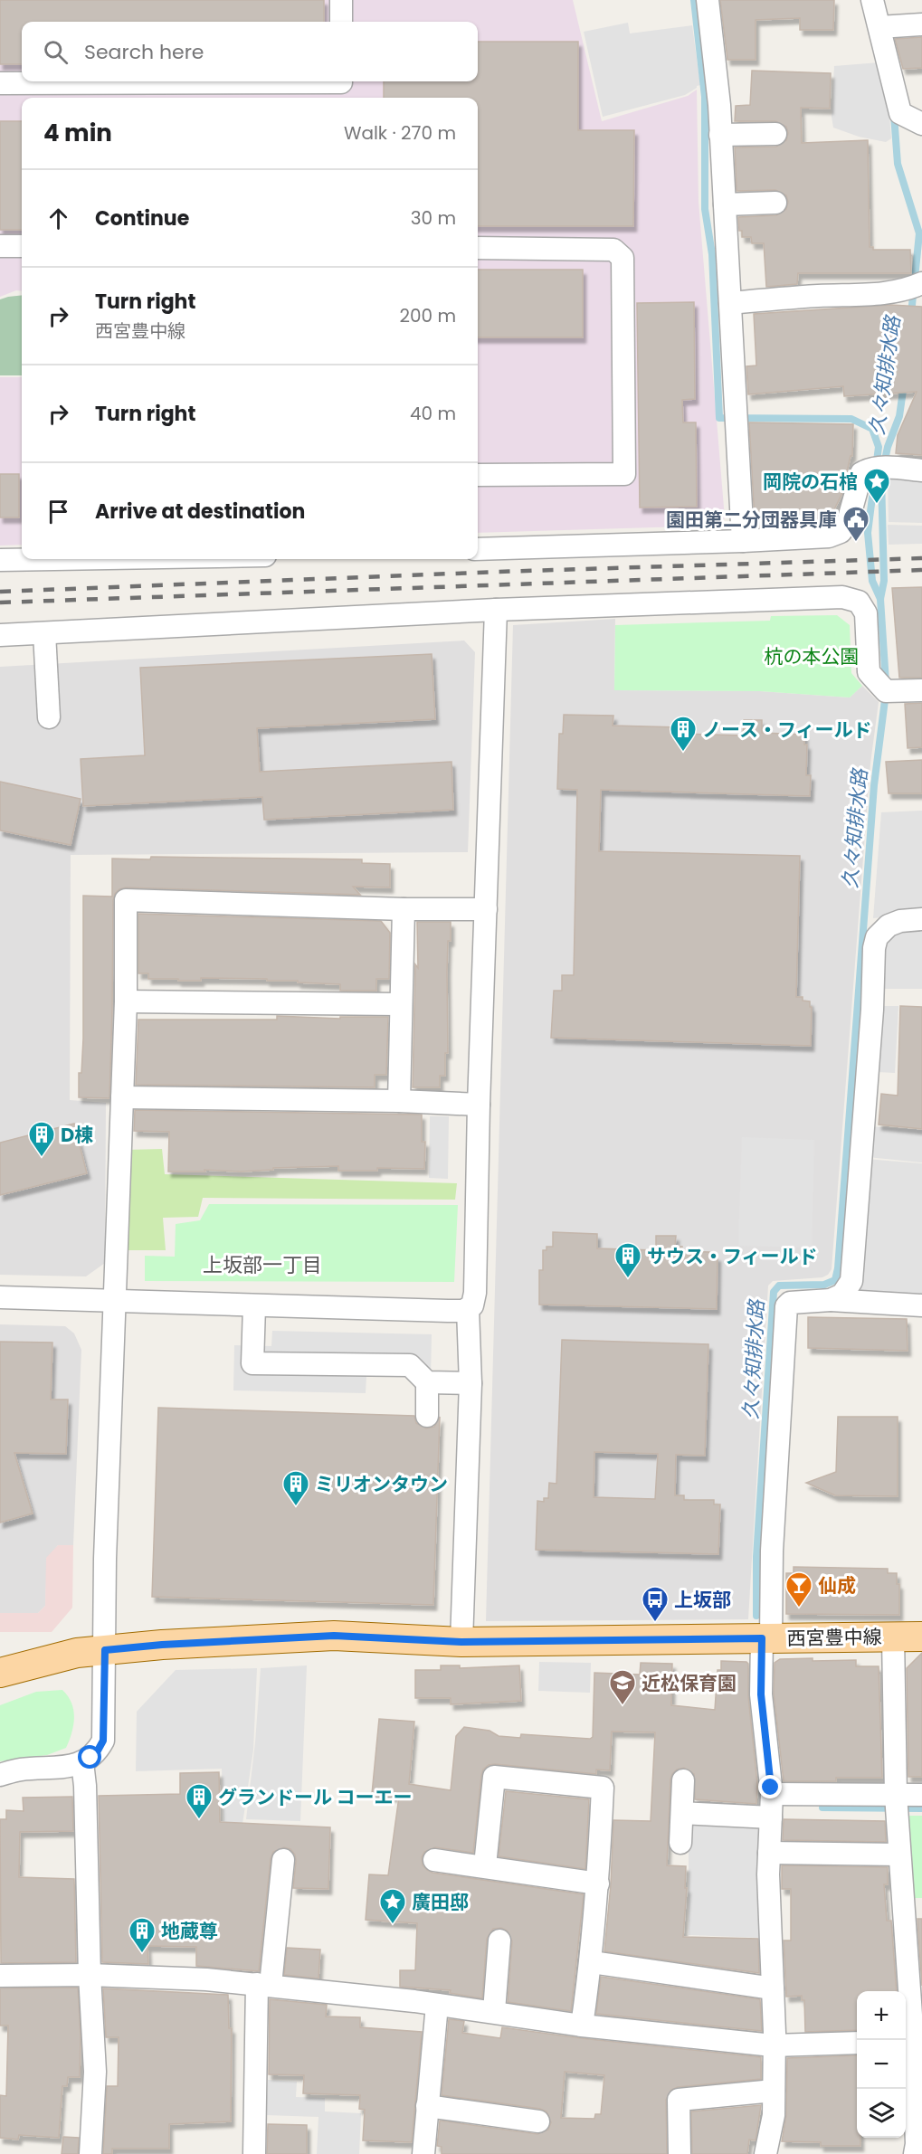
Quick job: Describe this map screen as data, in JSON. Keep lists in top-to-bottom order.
{
  "streets": {
    "main road": ["西宮豊中線"]
  },
  "districts": ["上坂部一丁目"],
  "water": ["久々知排水路"],
  "parks": ["杭の本公園"],
  "places": {
    "place": ["岡院の石棺", "廣田邸"],
    "public building": ["園田第二分団器具庫"],
    "building": [
      "ノース・フィールド",
      "D棟",
      "サウス・フィールド",
      "ミリオンタウン",
      "グランドール コーエー",
      "地蔵尊"
    ],
    "bar": ["仙成"],
    "bus stop": ["上坂部"],
    "school or university": ["近松保育園"]
  },
  "page": {
    "search": "Search here",
    "heading": ["4 min", "Walk · 270 m"],
    "list": [
      ["Continue", "30 m"],
      ["Turn right", "西宮豊中線", "200 m"],
      ["Turn right", "40 m"],
      "Arrive at destination"
    ],
    "map_buttons": ["+", "−"]
  }
}
